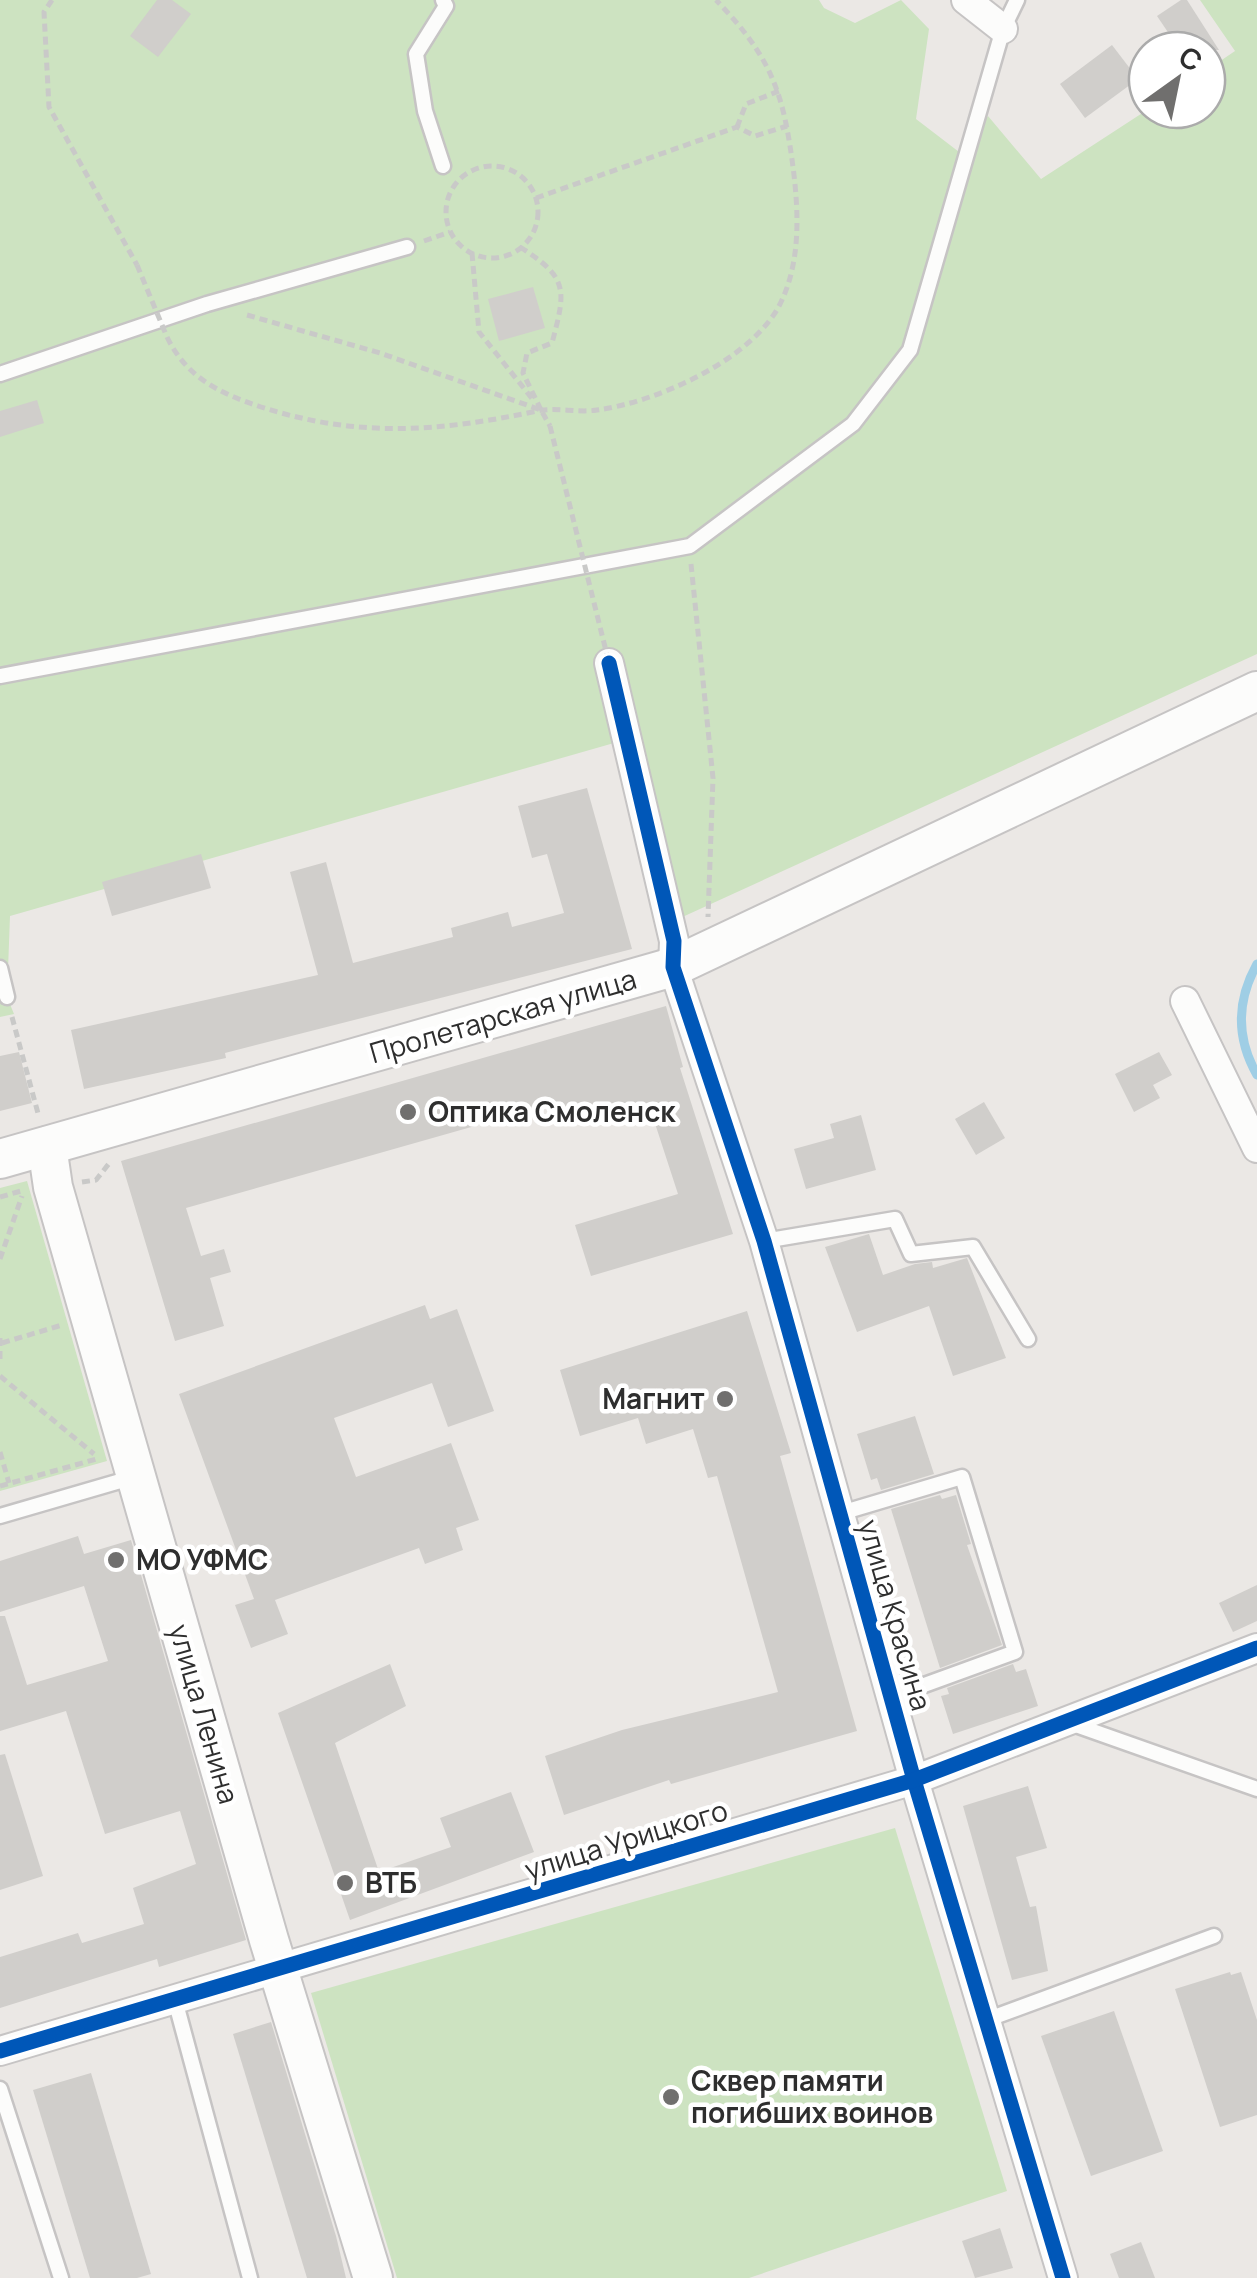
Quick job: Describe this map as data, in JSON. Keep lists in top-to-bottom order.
{
  "streets": {
    "main road": ["Пролетарская улица", "улица Ленина"],
    "street": ["улица Красина", "улица Урицкого"]
  },
  "crossings": [
    ["Пролетарская улица", "улица Красина"],
    ["Пролетарская улица", "улица Ленина"],
    ["улица Красина", "улица Урицкого"],
    ["улица Ленина", "улица Урицкого"]
  ],
  "places": [
    "Оптика Смоленск",
    "Магнит",
    "МО УФМС",
    "ВТБ",
    "Сквер памяти погибших воинов"
  ],
  "north": "top right"
}
